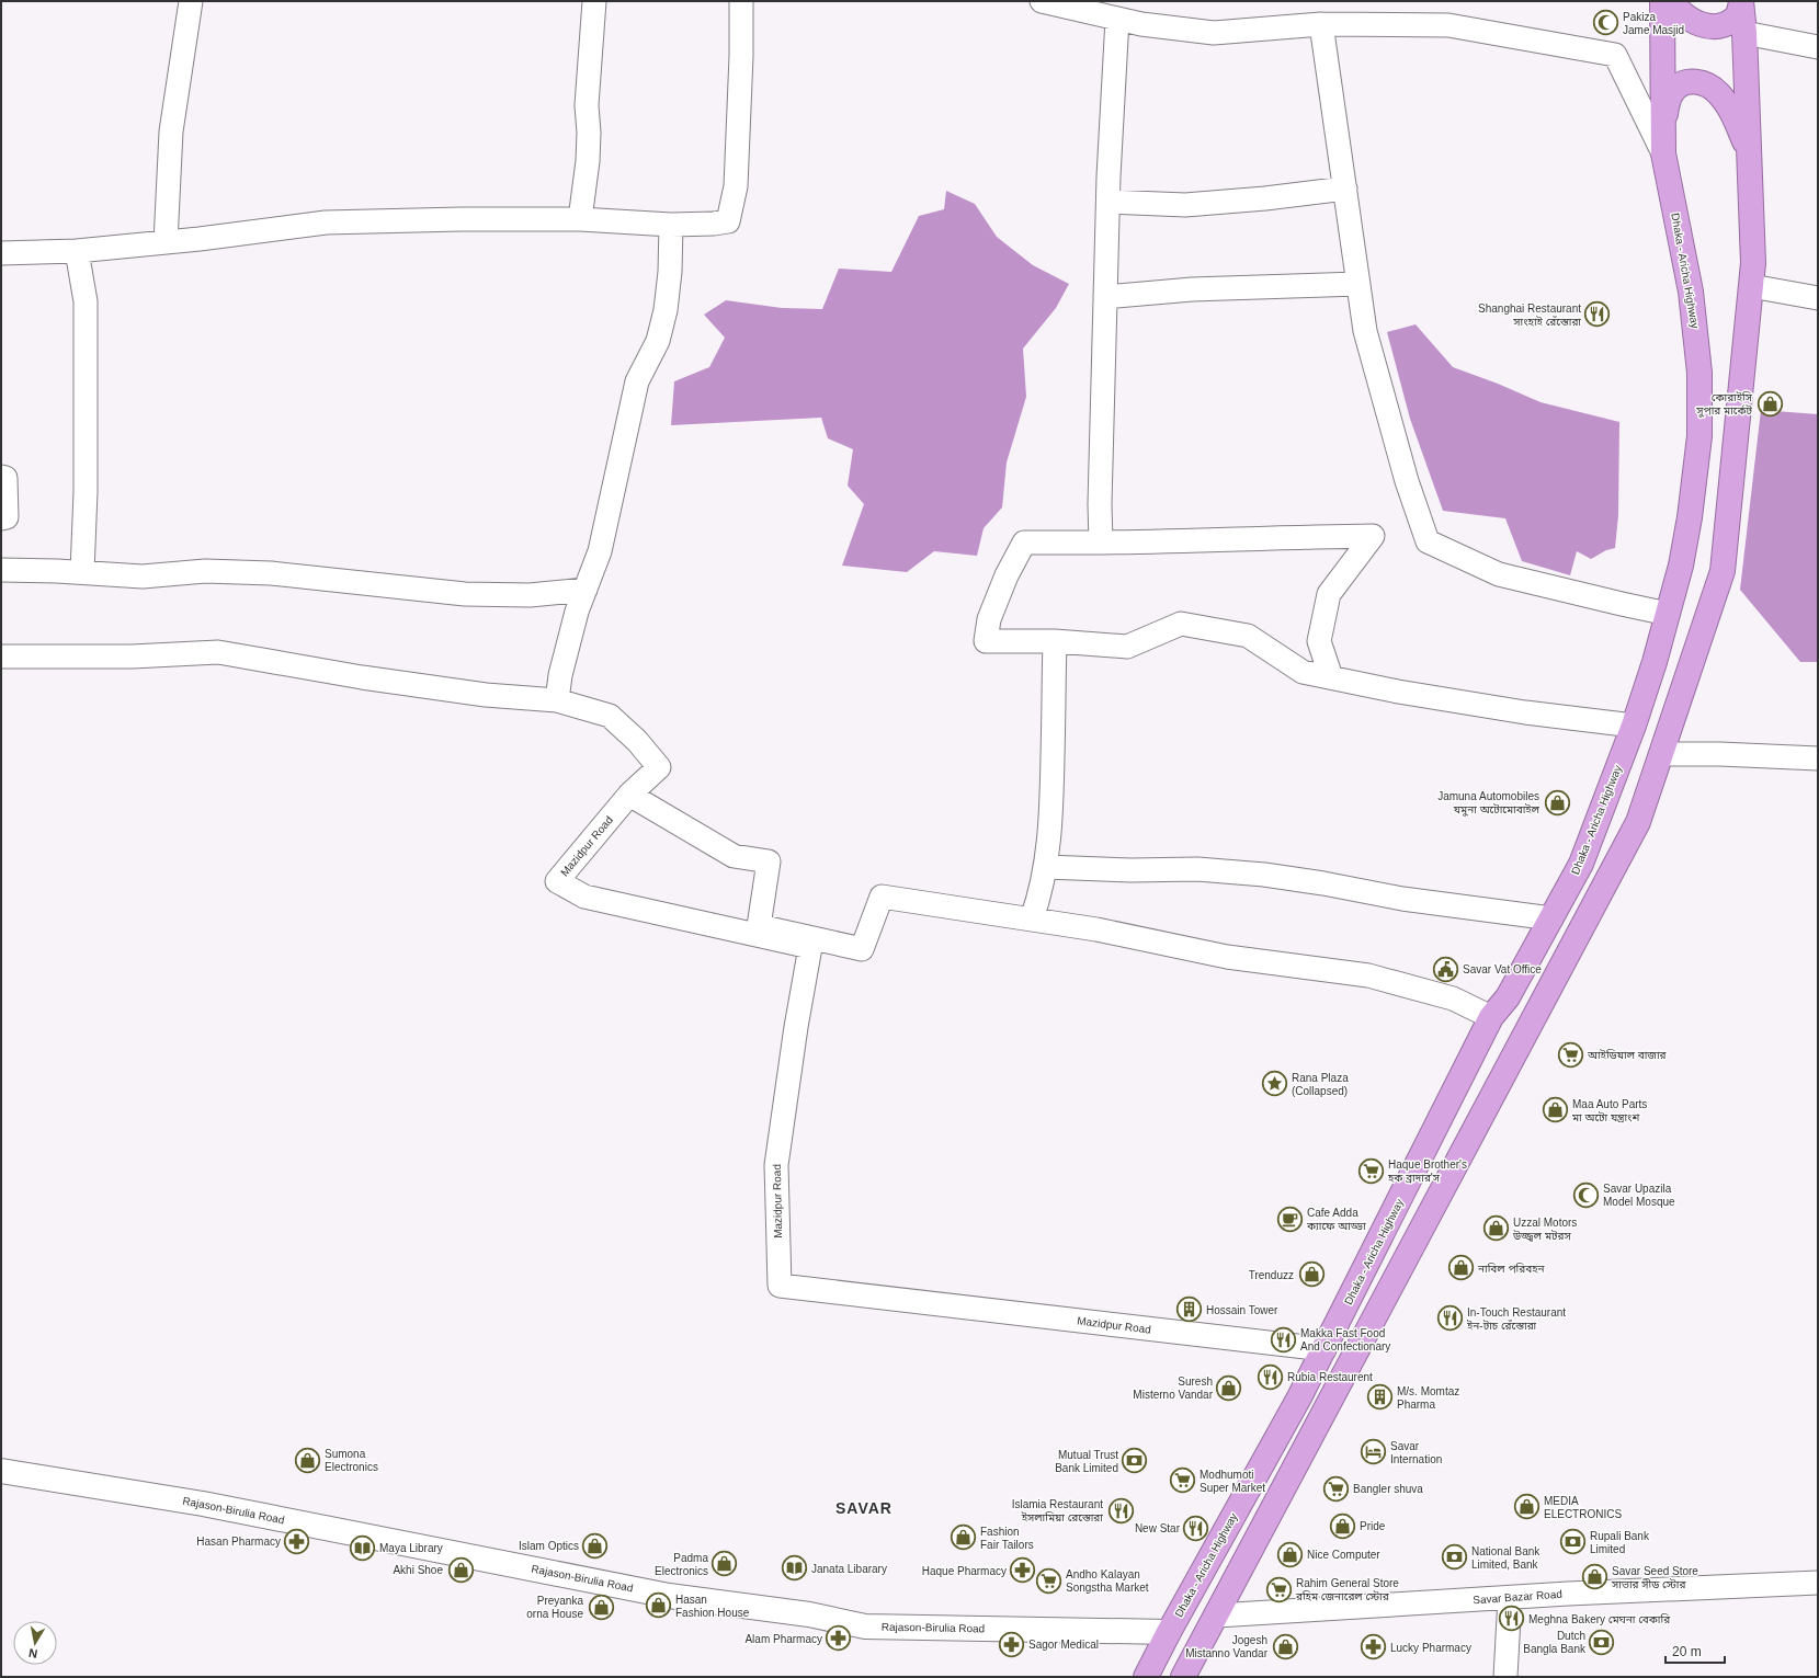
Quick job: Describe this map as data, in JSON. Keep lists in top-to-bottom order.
{
  "streets": {
    "highway": ["Dhaka - Aricha Highway"],
    "street": ["Mazidpur Road", "Rajason-Birulia Road", "Savar Bazar Road"]
  },
  "crossings": [
    ["Dhaka - Aricha Highway", "Mazidpur Road"],
    ["Dhaka - Aricha Highway", "Rajason-Birulia Road"]
  ],
  "districts": ["SAVAR"],
  "places": {
    "mosque": ["Pakiza Jame Masjid", "Savar Upazila Model Mosque"],
    "restaurant": [
      "Shanghai Restaurant সাংহাই রেঁস্তোরা",
      "In-Touch Restaurant ইন-টাচ রেঁস্তোরা",
      "Makka Fast Food And Confectionary",
      "Rubia Restaurent",
      "Islamia Restaurant ইসলামিয়া রেস্তোরা",
      "New Star",
      "Meghna Bakery মেঘনা বেকারি"
    ],
    "shop": [
      "কোরাইসি সুপার মার্কেট",
      "Jamuna Automobiles যমুনা অটোমোবাইল",
      "Maa Auto Parts মা অটো যন্ত্রাংশ",
      "Uzzal Motors উজ্জ্বল মটরস",
      "নাবিল পরিবহন",
      "Trenduzz",
      "Suresh Misterno Vandar",
      "Sumona Electronics",
      "MEDIA ELECTRONICS",
      "Pride",
      "Fashion Fair Tailors",
      "Islam Optics",
      "Nice Computer",
      "Padma Electronics",
      "Akhi Shoe",
      "Savar Seed Store সাভার সীড স্টোর",
      "Hasan Fashion House",
      "Preyanka orna House",
      "Jogesh Mistanno Vandar"
    ],
    "public building": ["Savar Vat Office"],
    "supermarket": [
      "আইডিয়াল বাজার",
      "Haque Brother's হক ব্রাদার'স",
      "Modhumoti Super Market",
      "Bangler shuva",
      "Andho Kalayan Songstha Market",
      "Rahim General Store রহিম জেনারেল স্টোর"
    ],
    "place": ["Rana Plaza (Collapsed)"],
    "cafe": ["Cafe Adda ক্যাফে আড্ডা"],
    "building": ["Hossain Tower", "M/s. Momtaz Pharma"],
    "hotel": ["Savar Internation"],
    "bank": [
      "Mutual Trust Bank Limited",
      "Rupali Bank Limited",
      "National Bank Limited, Bank",
      "Dutch Bangla Bank"
    ],
    "pharmacy": [
      "Hasan Pharmacy",
      "Haque Pharmacy",
      "Alam Pharmacy",
      "Sagor Medical",
      "Lucky Pharmacy"
    ],
    "library": ["Maya Library", "Janata Libarary"]
  },
  "scale_bar": "20 m",
  "north": "bottom"
}
